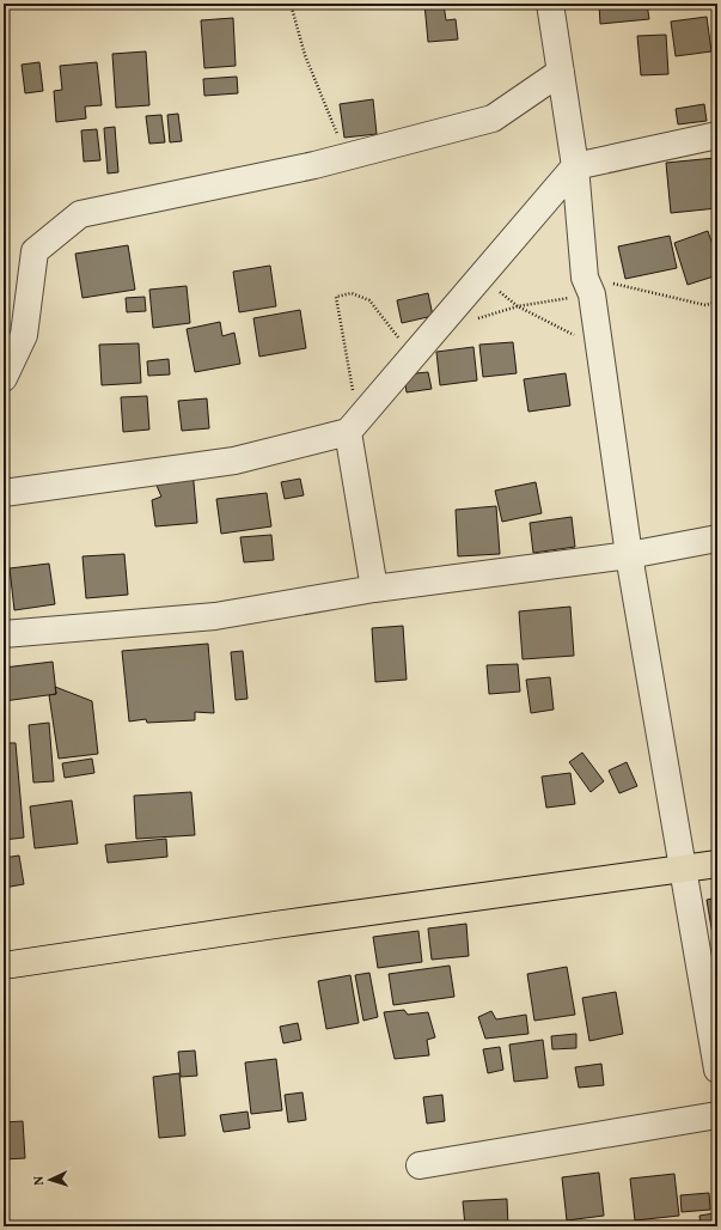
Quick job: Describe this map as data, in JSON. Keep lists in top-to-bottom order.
{
  "north": "left"
}
